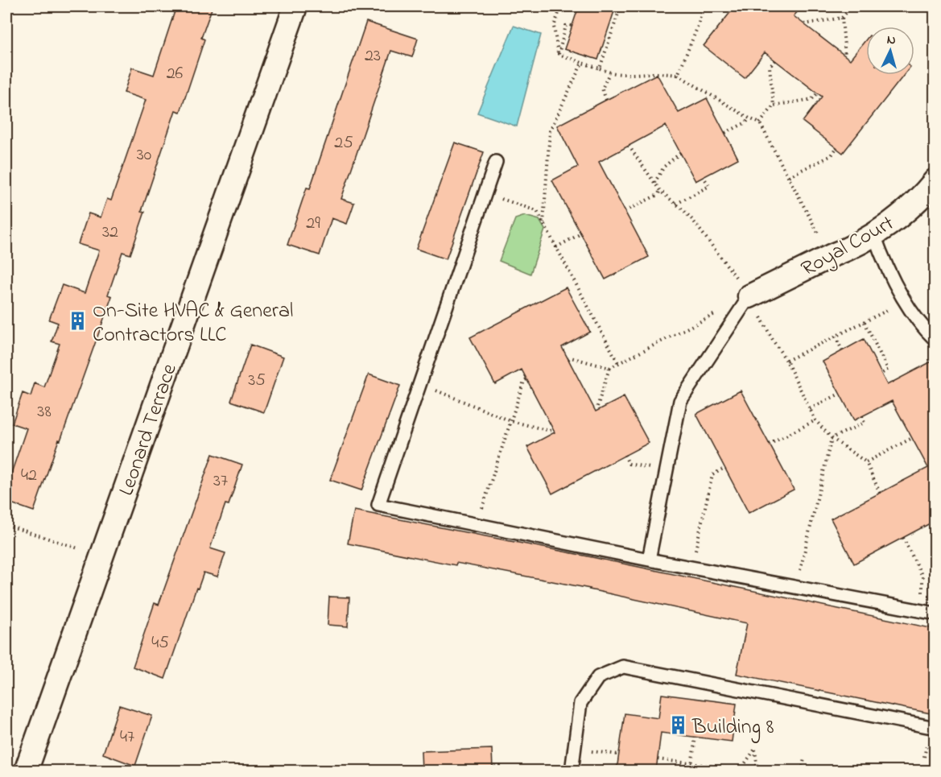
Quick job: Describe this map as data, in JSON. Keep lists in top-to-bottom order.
{
  "streets": {
    "street": ["Royal Court", "Leonard Terrace"]
  },
  "places": {
    "building": ["On-Site HVAC & General Contractors LLC", "Building 8"]
  },
  "house_numbers": [
    "23",
    "26",
    "25",
    "30",
    "29",
    "32",
    "35",
    "38",
    "42",
    "37",
    "45",
    "47"
  ],
  "north": "top"
}
